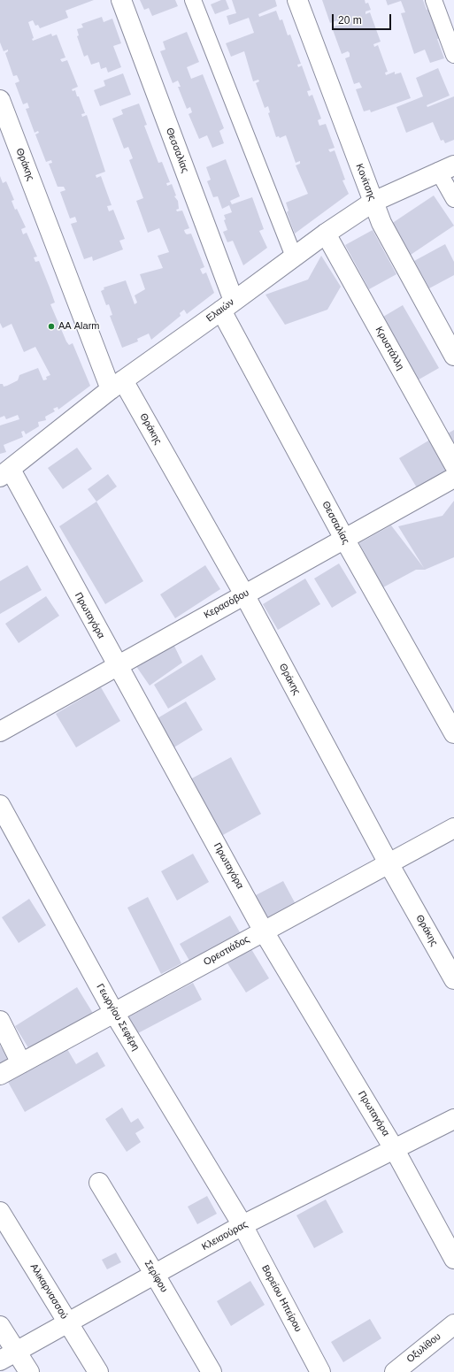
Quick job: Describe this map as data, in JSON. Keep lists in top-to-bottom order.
{
  "streets": {
    "street": [
      "Θεσσαλίας",
      "Θράκης",
      "Κονίτσης",
      "Ελαιών",
      "Κρυστάλλη",
      "Κερασόβου",
      "Πρωταγόρα",
      "Ορεστιάδος",
      "Γεωργίου Σεφέρη",
      "Κλεισούρας",
      "Σερίφου",
      "Αλικαρνασσού",
      "Βορείου Ηπείρου",
      "Οξυλίθου"
    ]
  },
  "crossings": [
    ["Θεσσαλίας", "Ελαιών"],
    ["Θεσσαλίας", "Κερασόβου"],
    ["Θράκης", "Ελαιών"],
    ["Θράκης", "Κερασόβου"],
    ["Θράκης", "Ορεστιάδος"],
    ["Κονίτσης", "Ελαιών"],
    ["Ελαιών", "Κρυστάλλη"],
    ["Ελαιών", "Πρωταγόρα"],
    ["Κερασόβου", "Πρωταγόρα"],
    ["Πρωταγόρα", "Ορεστιάδος"],
    ["Πρωταγόρα", "Κλεισούρας"],
    ["Ορεστιάδος", "Γεωργίου Σεφέρη"],
    ["Γεωργίου Σεφέρη", "Κλεισούρας"],
    ["Γεωργίου Σεφέρη", "Βορείου Ηπείρου"],
    ["Κλεισούρας", "Σερίφου"],
    ["Κλεισούρας", "Αλικαρνασσού"],
    ["Κλεισούρας", "Βορείου Ηπείρου"]
  ],
  "places": ["AA Alarm"],
  "scale_bar": "20 m"
}
